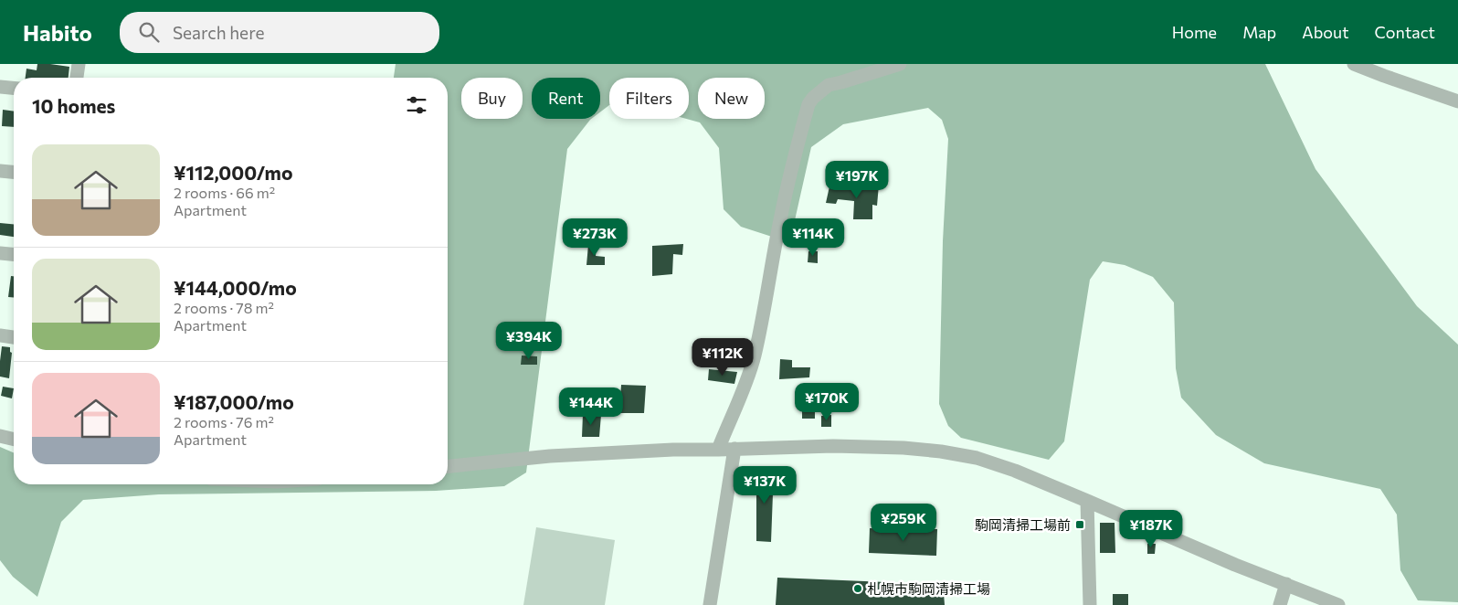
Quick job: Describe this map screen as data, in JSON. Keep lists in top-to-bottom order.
{
  "places": {
    "transit": ["駒岡清掃工場前"],
    "other": ["札幌市駒岡清掃工場"]
  },
  "page": {
    "header": "Habito",
    "search": "Search here",
    "nav": [
      "Home",
      "Map",
      "About",
      "Contact"
    ],
    "chip": [
      "Buy",
      "Rent",
      "Filters",
      "New"
    ],
    "heading": "10 homes",
    "list": [
      {
        "name": "¥112,000/mo",
        "note": "2 rooms · 66 m² · Apartment"
      },
      {
        "name": "¥144,000/mo",
        "note": "2 rooms · 78 m² · Apartment"
      },
      {
        "name": "¥187,000/mo",
        "note": "2 rooms · 76 m² · Apartment"
      }
    ],
    "price": [
      "¥197K",
      "¥273K",
      "¥114K",
      "¥394K",
      "¥112K",
      "¥170K",
      "¥144K",
      "¥137K",
      "¥259K",
      "¥187K"
    ]
  }
}
